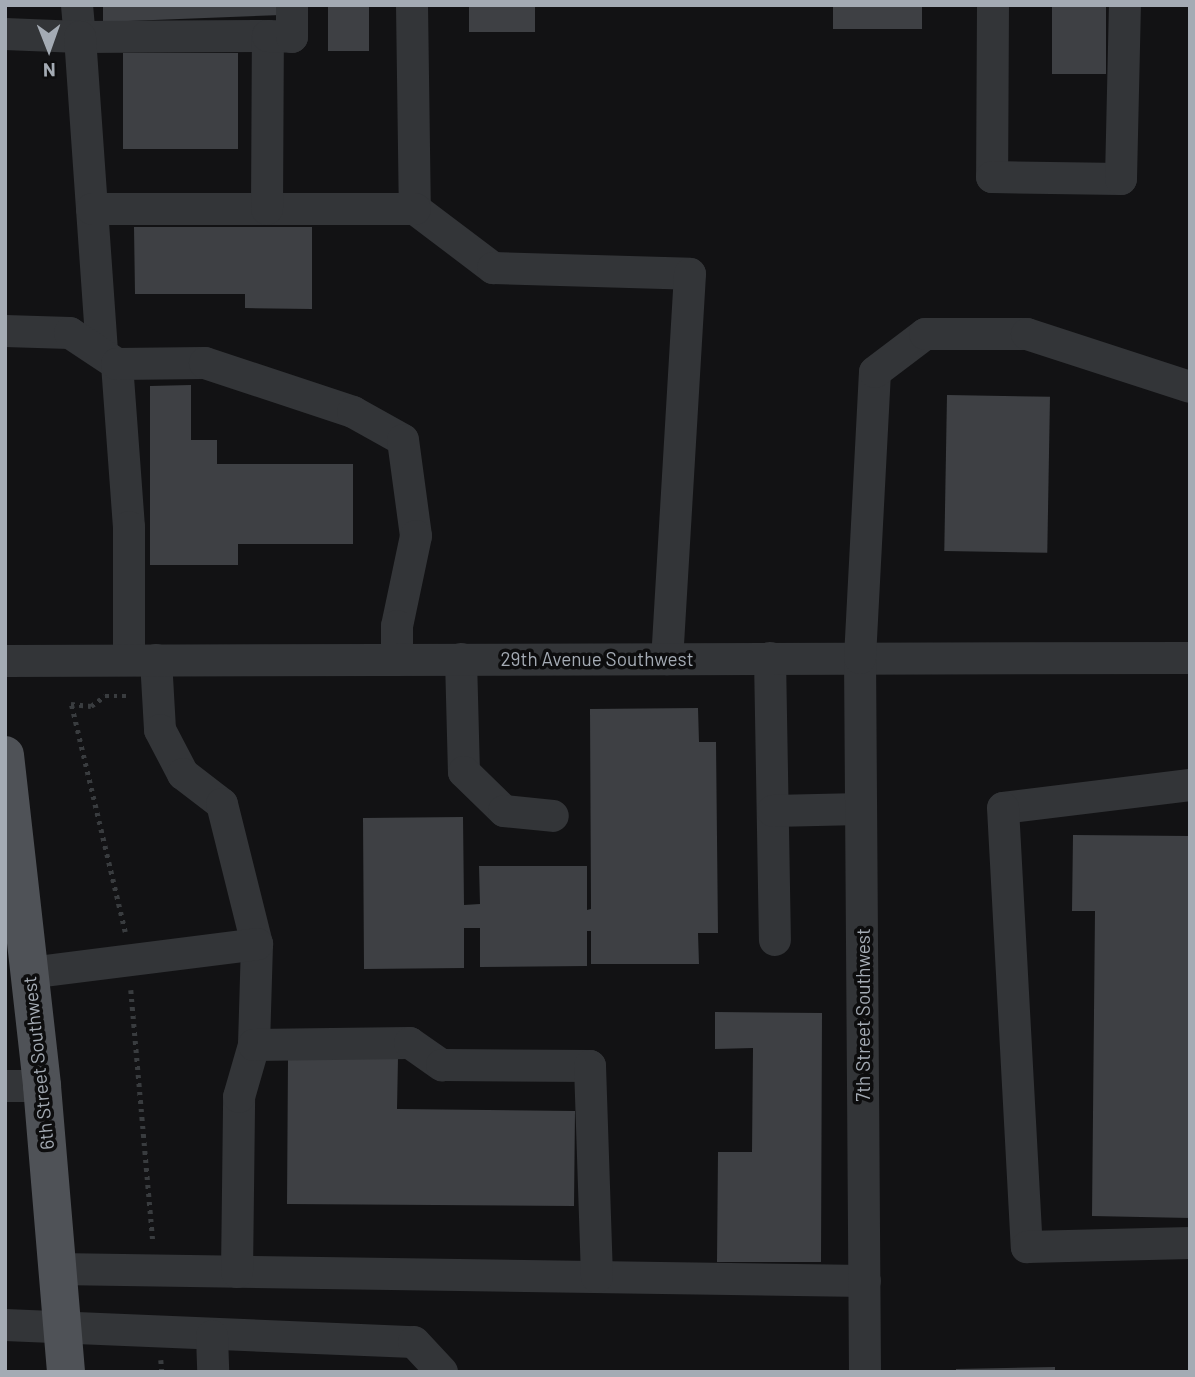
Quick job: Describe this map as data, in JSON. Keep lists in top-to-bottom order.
{
  "streets": {
    "main road": ["6th Street Southwest"],
    "street": ["29th Avenue Southwest", "7th Street Southwest"]
  },
  "crossings": [
    ["29th Avenue Southwest", "7th Street Southwest"]
  ],
  "north": "bottom"
}
